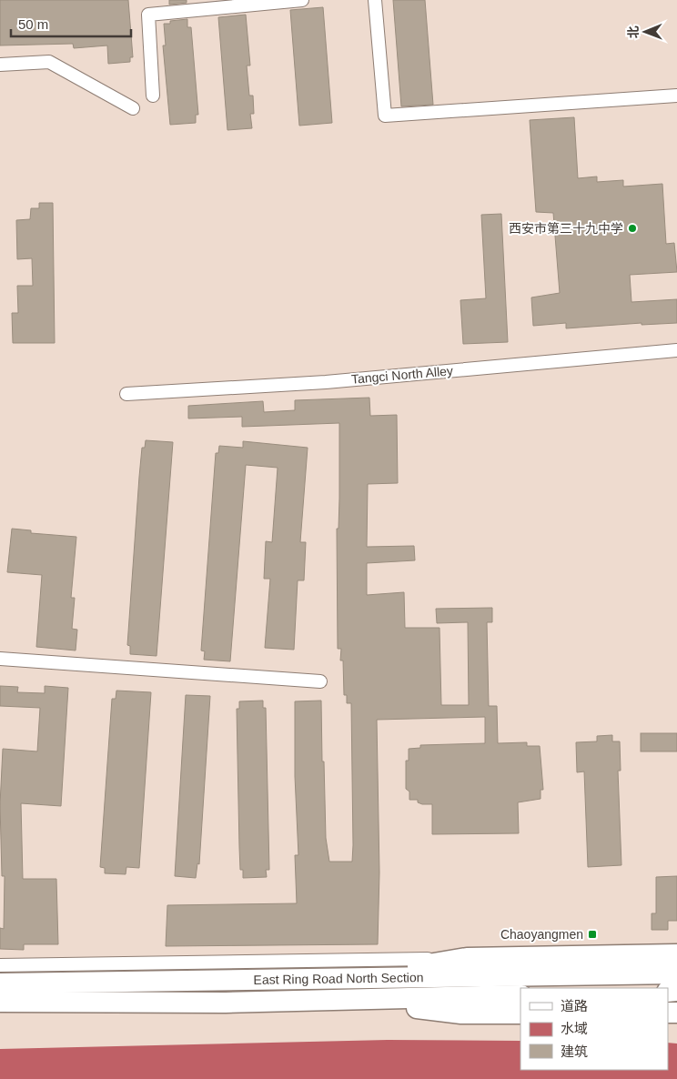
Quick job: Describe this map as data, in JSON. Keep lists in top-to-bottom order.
{
  "streets": {
    "main road": ["East Ring Road North Section"],
    "street": ["Tangci North Alley"]
  },
  "places": {
    "other": ["西安市第三十九中学"],
    "transit": ["Chaoyangmen"]
  },
  "legend": ["道路", "水域", "建筑"],
  "scale_bar": "50 m",
  "north": "left"
}
